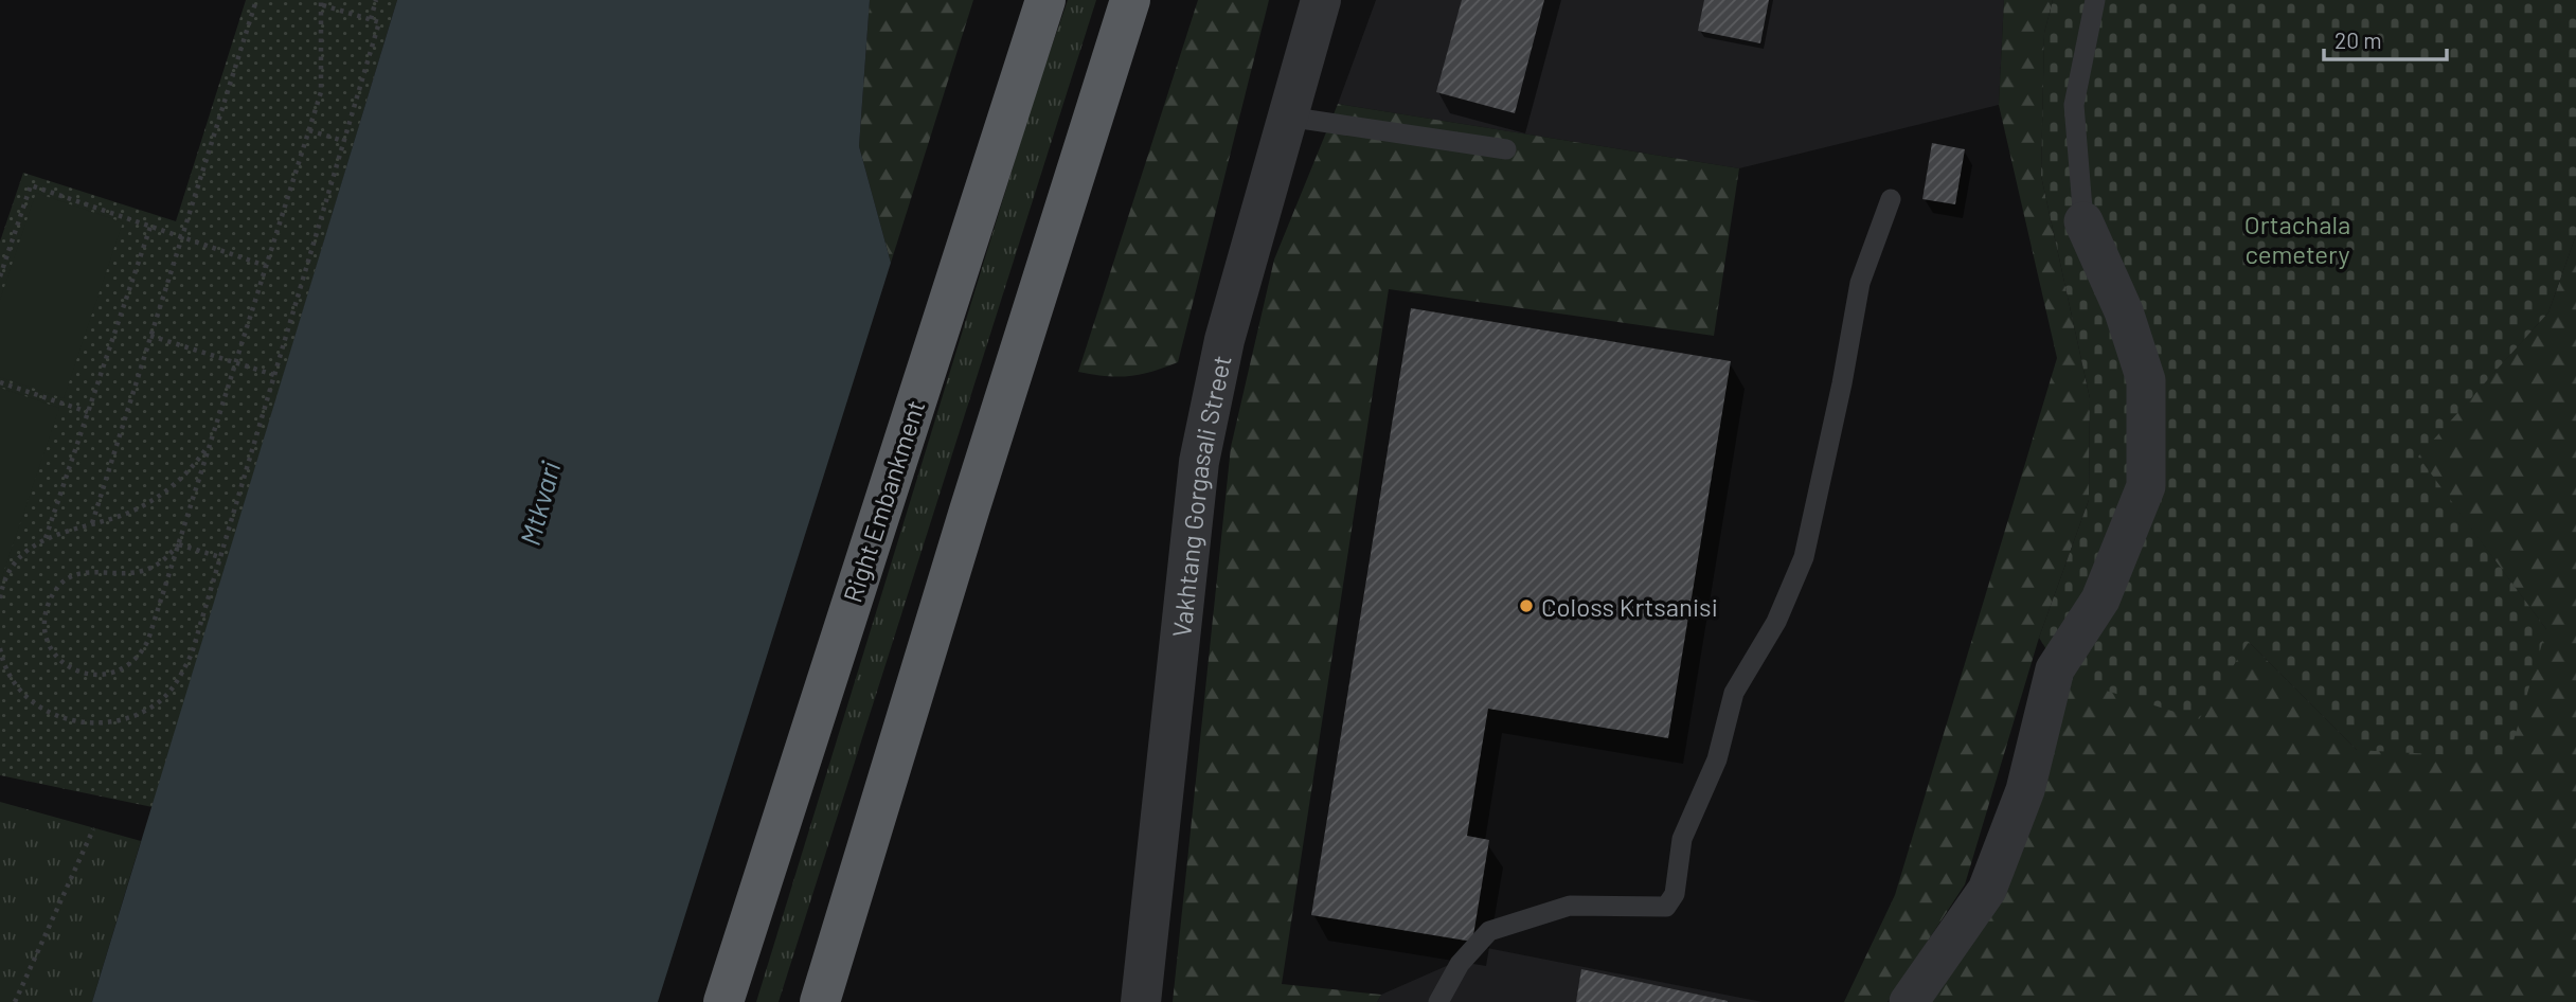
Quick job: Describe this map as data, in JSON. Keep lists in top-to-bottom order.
{
  "streets": {
    "highway": ["Right Embankment"],
    "street": ["Vakhtang Gorgasali Street"]
  },
  "water": ["Mtkvari"],
  "parks": ["Ortachala cemetery"],
  "places": ["Coloss Krtsanisi"],
  "scale_bar": "20 m"
}
